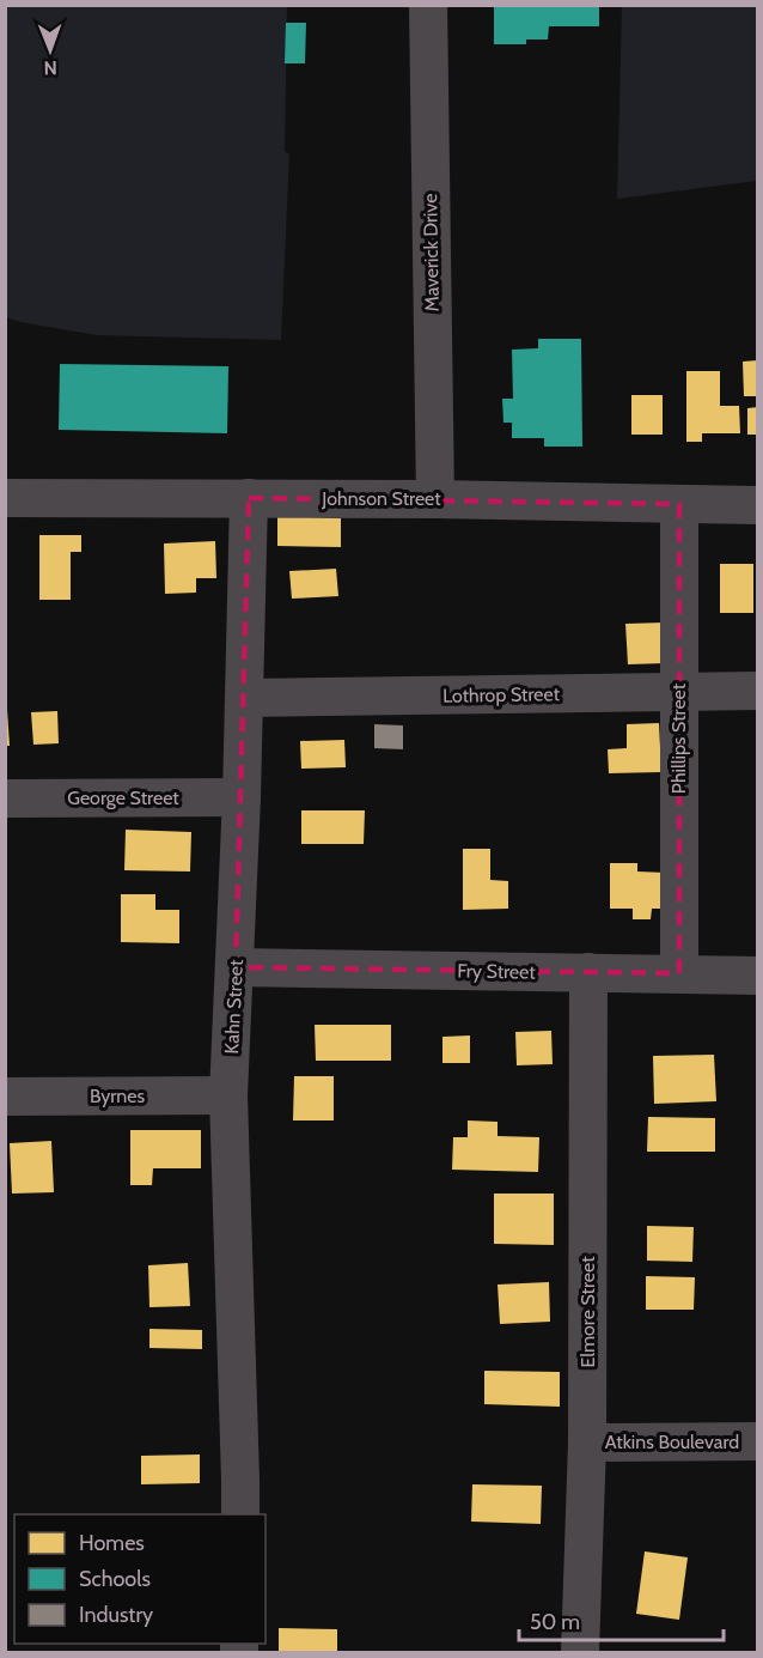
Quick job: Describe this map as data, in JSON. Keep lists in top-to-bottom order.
{
  "streets": {
    "street": [
      "Maverick Drive",
      "Johnson Street",
      "Lothrop Street",
      "Phillips Street",
      "George Street",
      "Fry Street",
      "Kahn Street",
      "Byrnes",
      "Elmore Street",
      "Atkins Boulevard"
    ]
  },
  "crossings": [
    ["Maverick Drive", "Johnson Street"],
    ["Johnson Street", "Phillips Street"],
    ["Johnson Street", "Kahn Street"],
    ["Lothrop Street", "Phillips Street"],
    ["Lothrop Street", "Kahn Street"],
    ["Phillips Street", "Fry Street"],
    ["George Street", "Kahn Street"],
    ["Fry Street", "Kahn Street"],
    ["Fry Street", "Elmore Street"],
    ["Kahn Street", "Byrnes"],
    ["Elmore Street", "Atkins Boulevard"]
  ],
  "legend": ["Homes", "Schools", "Industry"],
  "scale_bar": "50 m",
  "north": "bottom"
}
